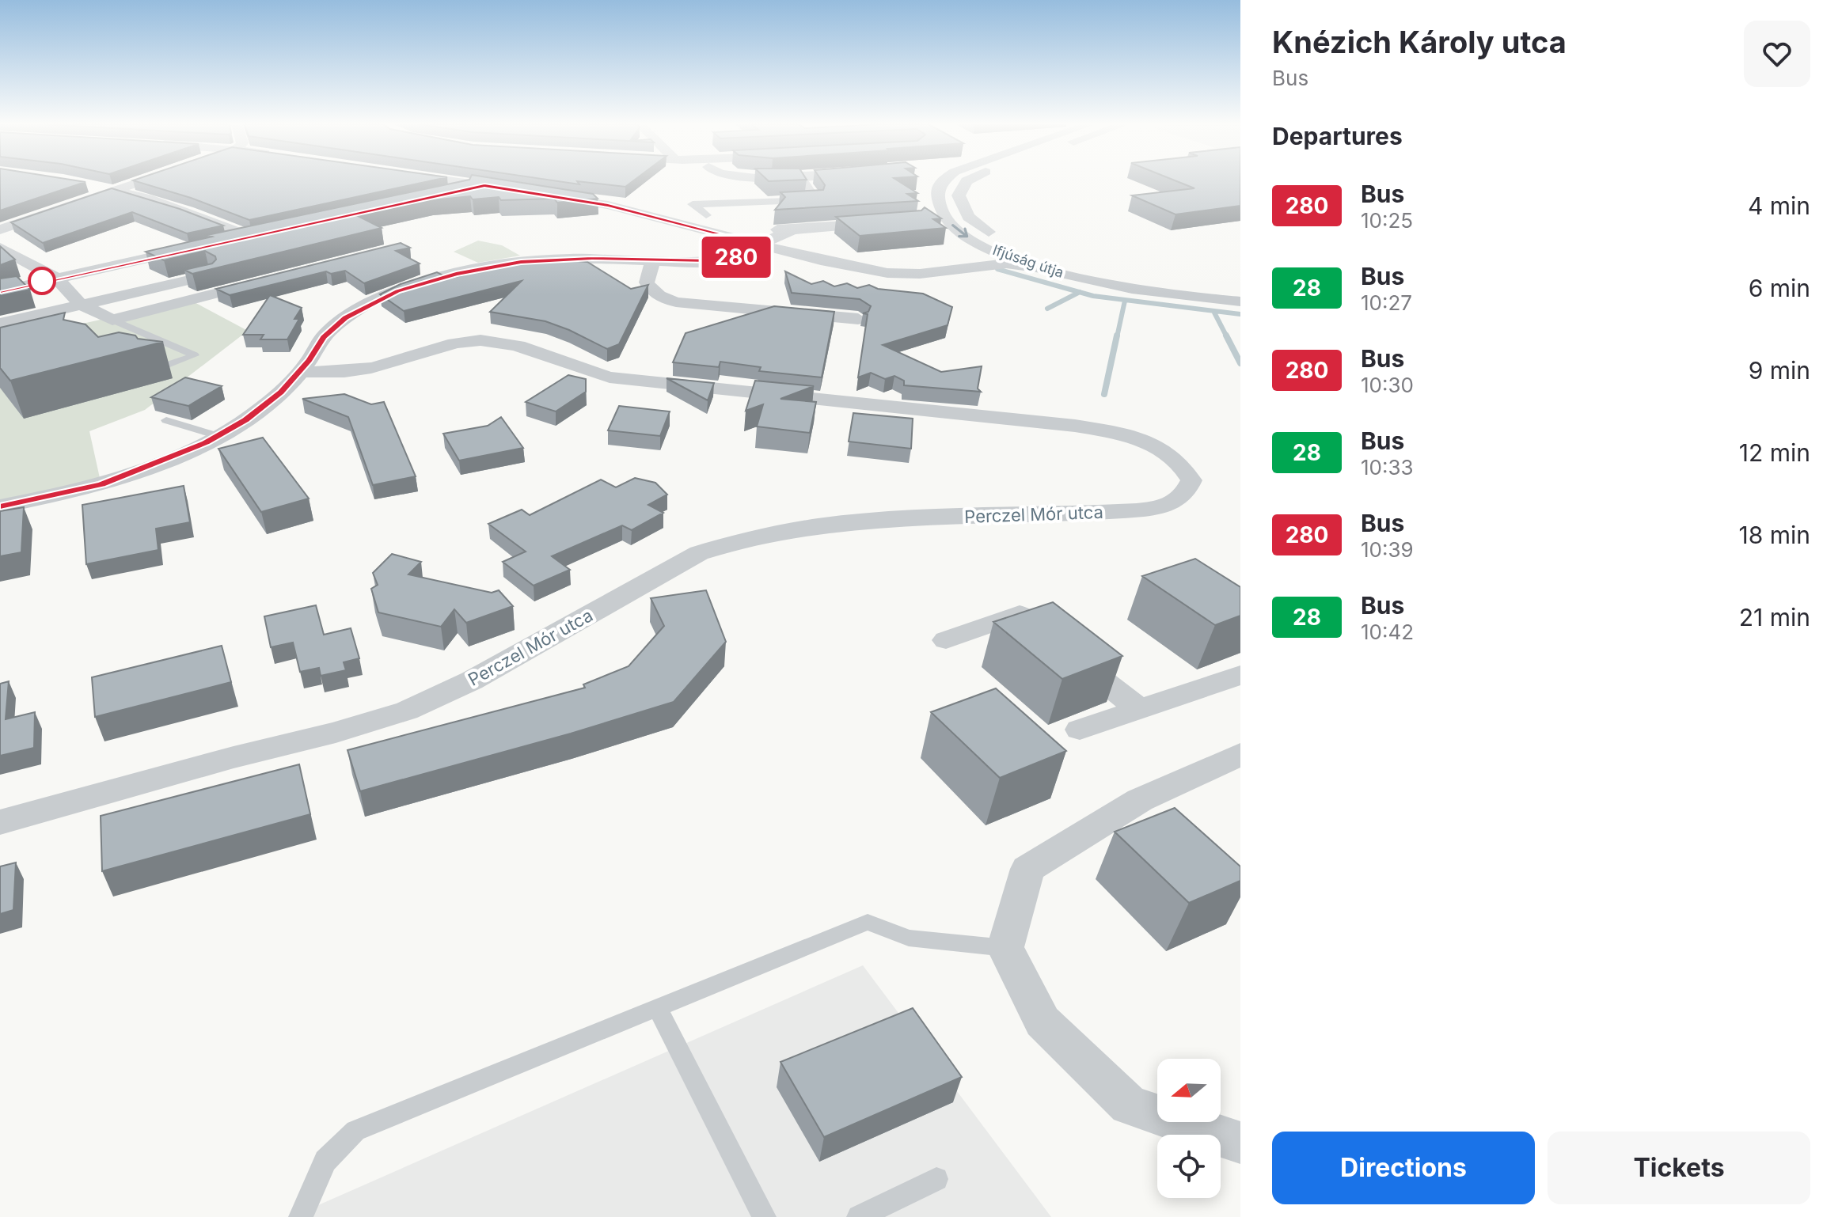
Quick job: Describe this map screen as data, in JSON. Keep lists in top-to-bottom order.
{
  "streets": {
    "street": ["Ifjúság útja", "Perczel Mór utca"]
  },
  "lines": ["bus line 280"],
  "north": "left",
  "page": {
    "on_map": "280",
    "heading": [
      ["Knézich Károly utca", "Bus"],
      "Departures"
    ],
    "list": [
      {
        "mark": "280",
        "name": "Bus",
        "note": "10:25",
        "value": "4 min"
      },
      {
        "mark": "28",
        "name": "Bus",
        "note": "10:27",
        "value": "6 min"
      },
      {
        "mark": "280",
        "name": "Bus",
        "note": "10:30",
        "value": "9 min"
      },
      {
        "mark": "28",
        "name": "Bus",
        "note": "10:33",
        "value": "12 min"
      },
      {
        "mark": "280",
        "name": "Bus",
        "note": "10:39",
        "value": "18 min"
      },
      {
        "mark": "28",
        "name": "Bus",
        "note": "10:42",
        "value": "21 min"
      }
    ],
    "buttons": ["Directions", "Tickets"]
  }
}
